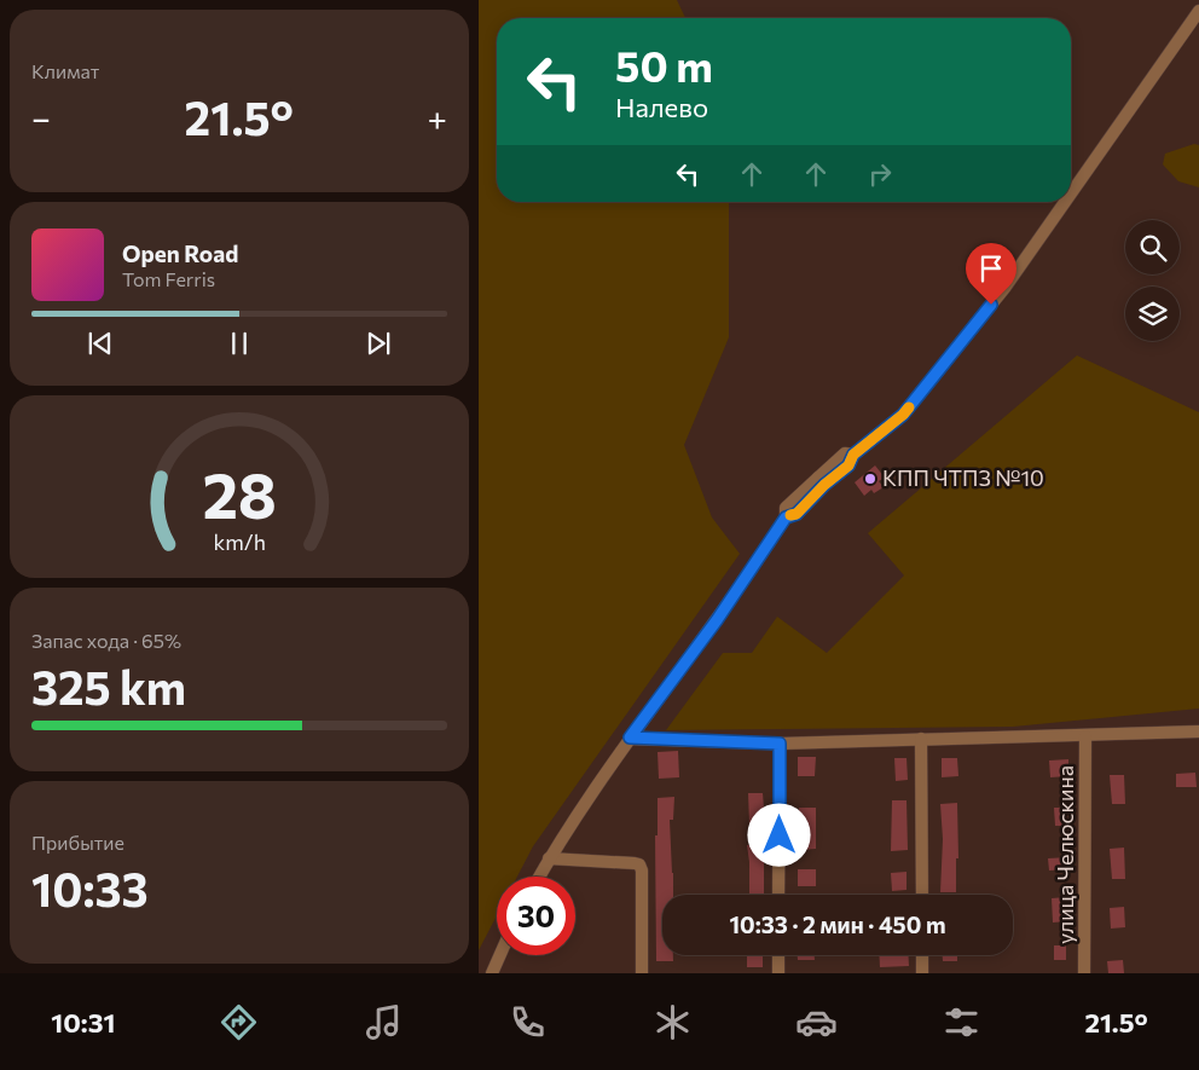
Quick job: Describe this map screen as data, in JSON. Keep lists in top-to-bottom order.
{
  "streets": {
    "street": ["улица Челюскина"]
  },
  "places": ["КПП ЧТПЗ №10"],
  "page": {
    "tile": [
      "Климат",
      ["Запас хода · 65%", "325 km"],
      ["Прибытие", "10:33"]
    ],
    "turn": ["50 m", "Налево"],
    "heat": ["−", "21.5°", "+"],
    "song": ["Open Road", "Tom Ferris"],
    "limit": "30",
    "trip": "10:33 · 2 мин · 450 m",
    "tabs": ["10:31", "21.5°"],
    "gauge": ["28", "km/h"]
  }
}
